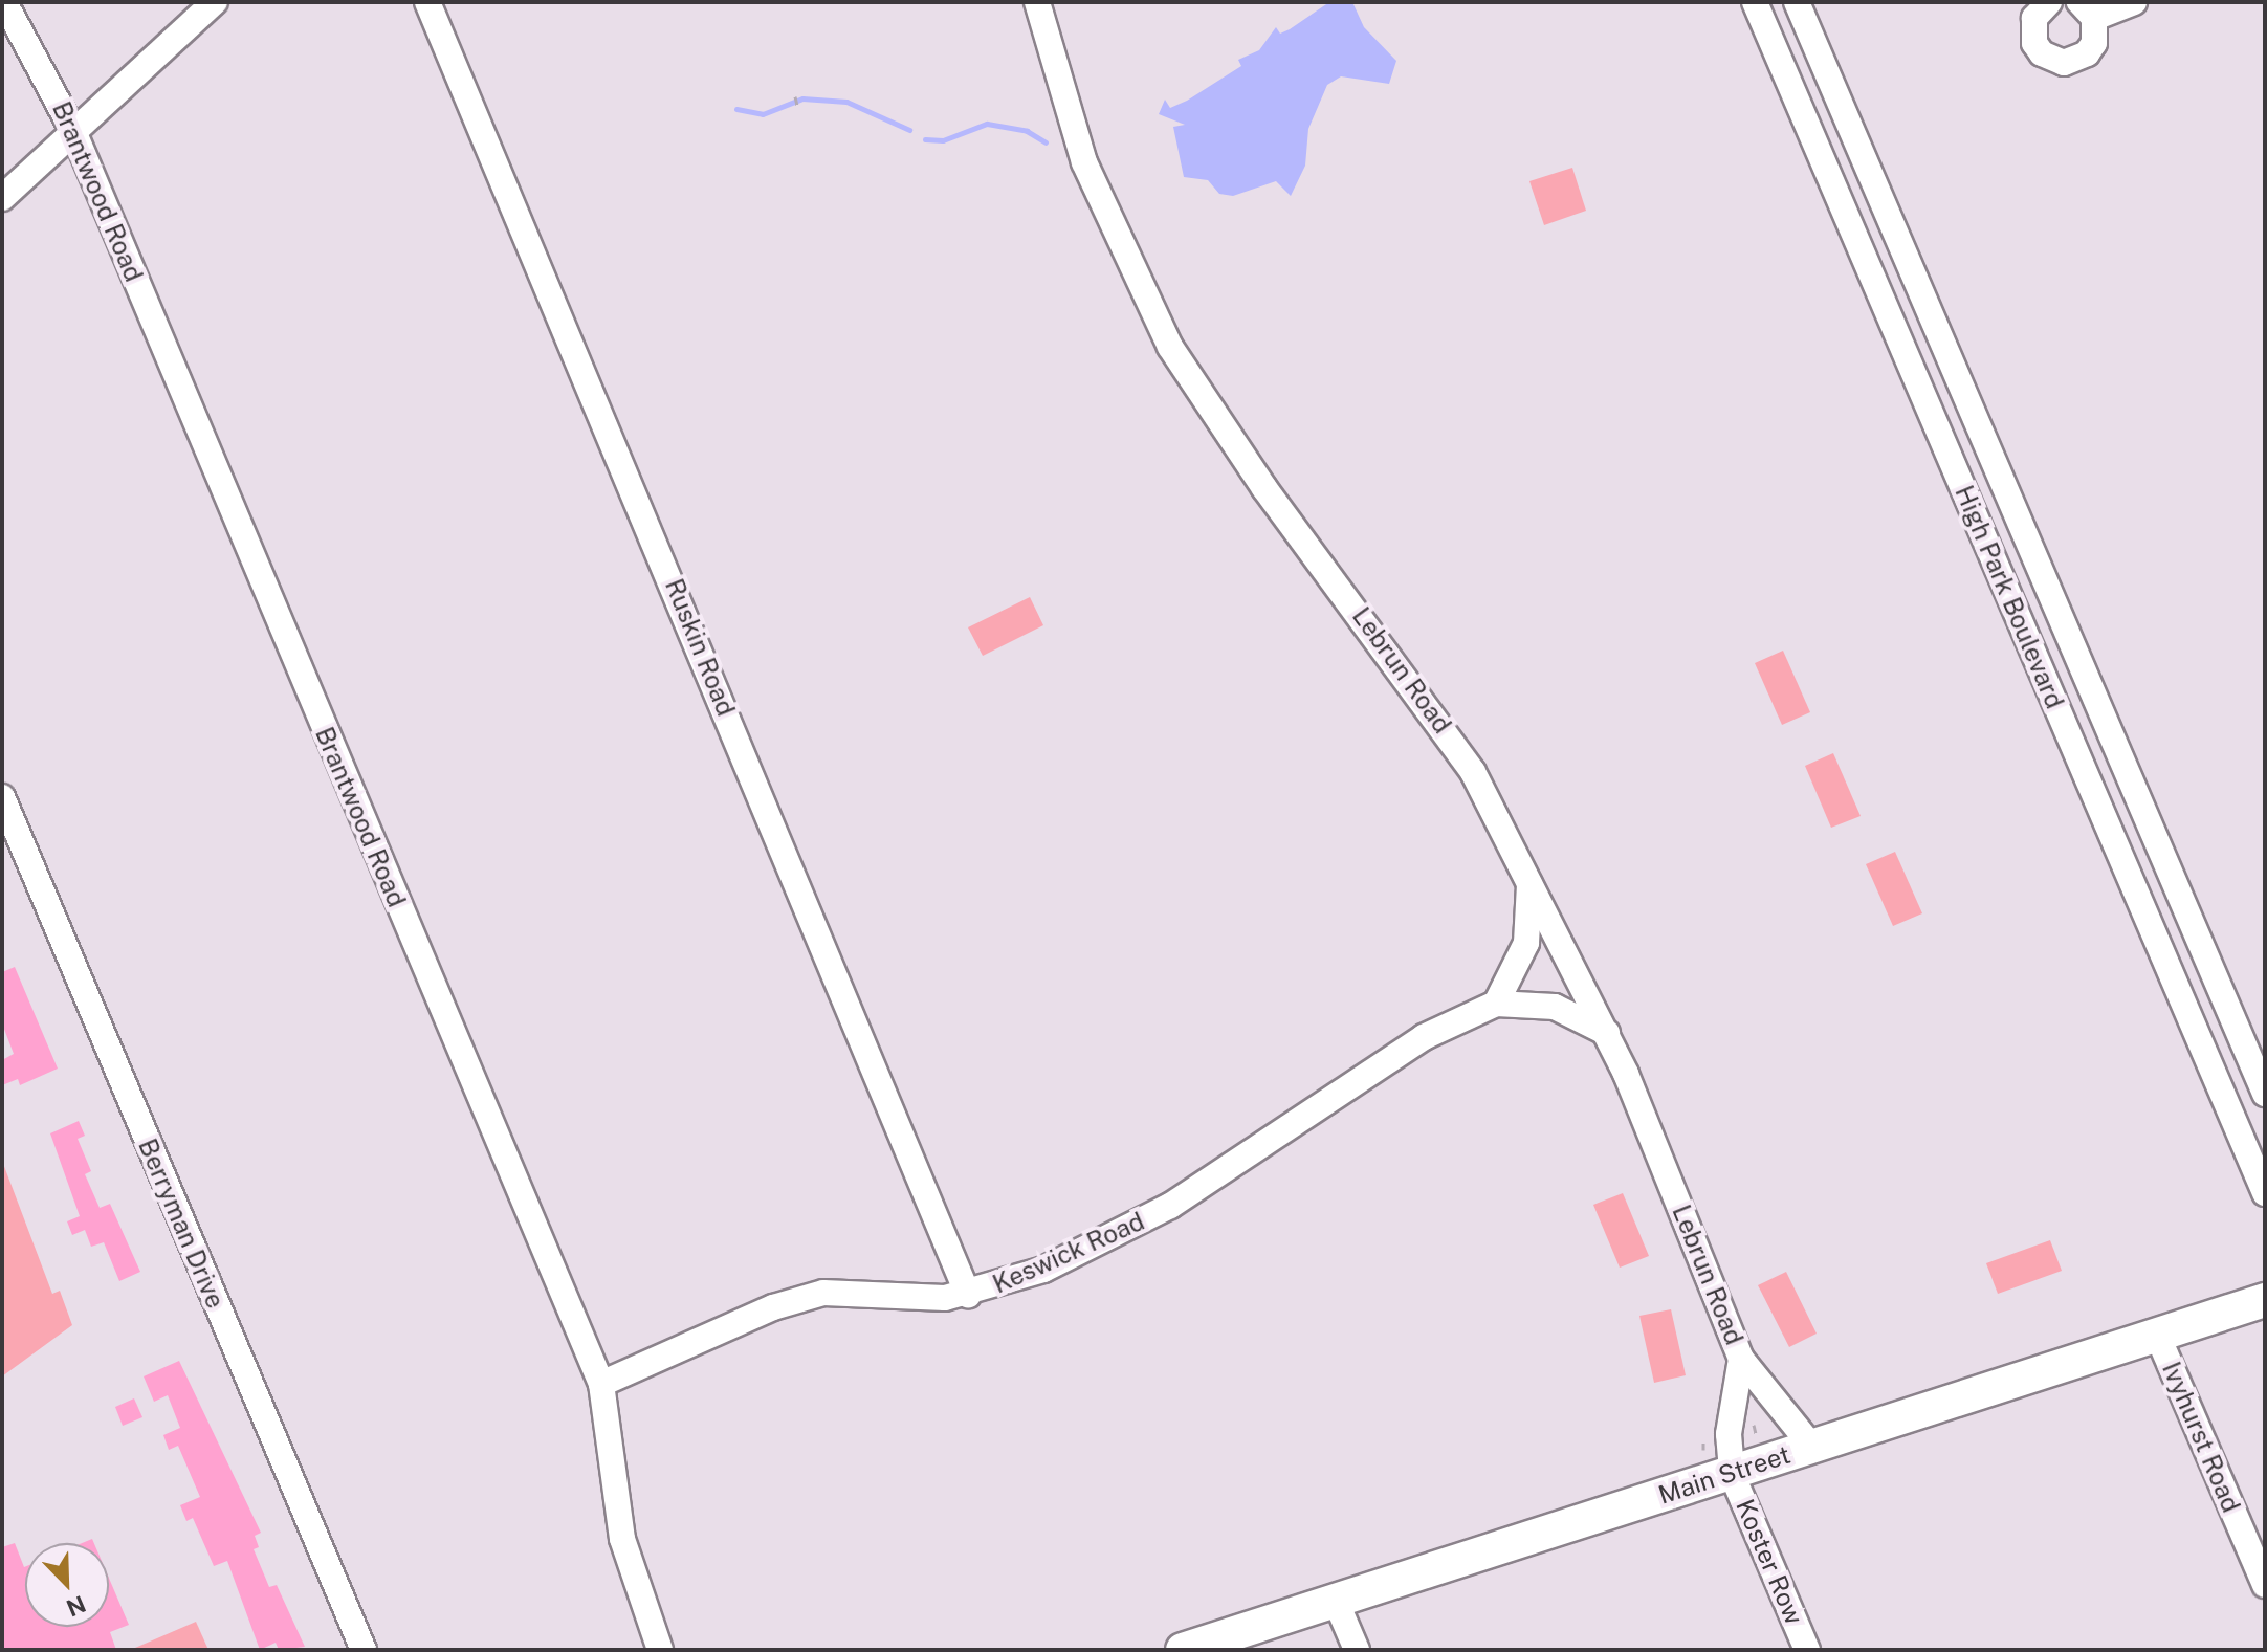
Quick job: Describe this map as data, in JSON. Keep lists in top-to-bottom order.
{
  "streets": {
    "main road": ["Main Street"],
    "street": [
      "Brantwood Road",
      "High Park Boulevard",
      "Ruskin Road",
      "Lebrun Road",
      "Berryman Drive",
      "Keswick Road",
      "Ivyhurst Road",
      "Koster Row"
    ]
  },
  "crossings": [
    ["Brantwood Road", "Keswick Road"],
    ["Ruskin Road", "Keswick Road"],
    ["Lebrun Road", "Keswick Road"],
    ["Lebrun Road", "Main Street"],
    ["Lebrun Road", "Koster Row"],
    ["Ivyhurst Road", "Main Street"],
    ["Main Street", "Koster Row"]
  ],
  "north": "bottom right"
}
